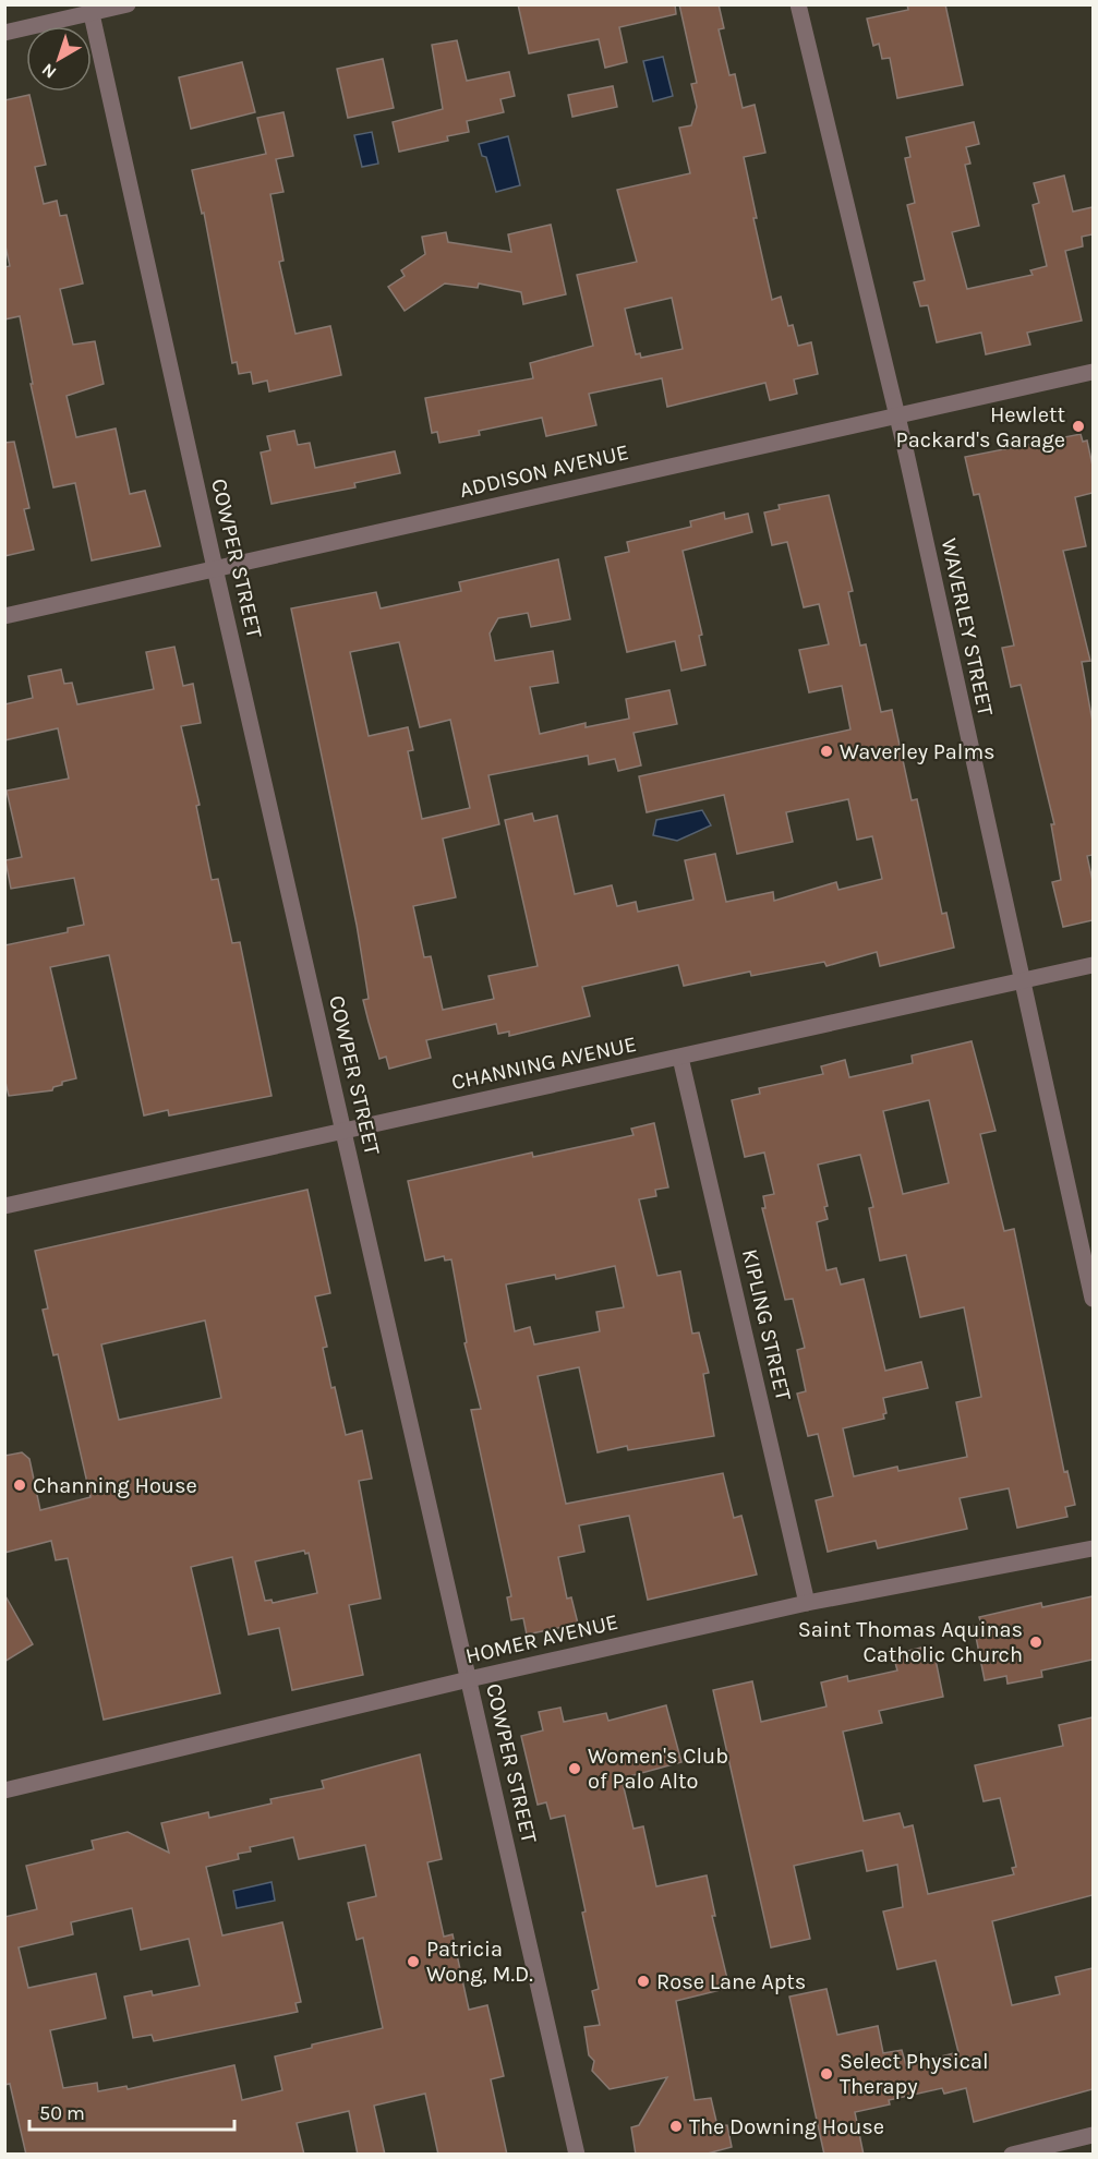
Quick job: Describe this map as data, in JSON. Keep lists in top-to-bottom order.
{
  "streets": {
    "street": [
      "ADDISON AVENUE",
      "COWPER STREET",
      "WAVERLEY STREET",
      "CHANNING AVENUE",
      "KIPLING STREET",
      "HOMER AVENUE"
    ]
  },
  "crossings": [
    ["ADDISON AVENUE", "COWPER STREET"],
    ["ADDISON AVENUE", "WAVERLEY STREET"],
    ["COWPER STREET", "CHANNING AVENUE"],
    ["COWPER STREET", "HOMER AVENUE"],
    ["WAVERLEY STREET", "CHANNING AVENUE"],
    ["CHANNING AVENUE", "KIPLING STREET"],
    ["KIPLING STREET", "HOMER AVENUE"]
  ],
  "places": [
    "Hewlett Packard's Garage",
    "Waverley Palms",
    "Channing House",
    "Saint Thomas Aquinas Catholic Church",
    "Women's Club of Palo Alto",
    "Patricia Wong, M.D.",
    "Rose Lane Apts",
    "Select Physical Therapy",
    "The Downing House"
  ],
  "scale_bar": "50 m",
  "north": "bottom left"
}
